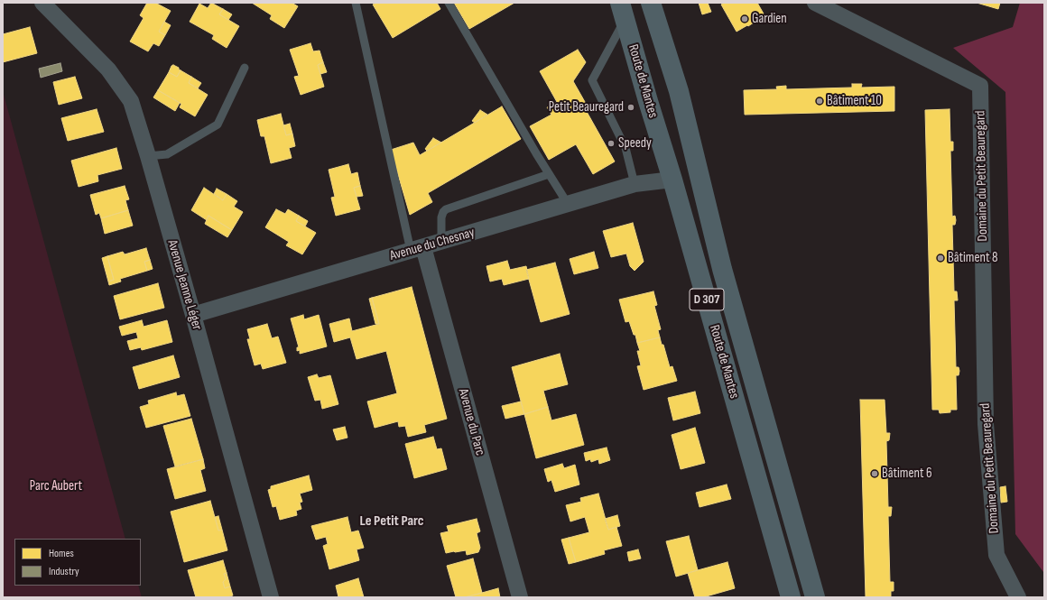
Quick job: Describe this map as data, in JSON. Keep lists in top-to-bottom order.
{
  "streets": {
    "main road": ["Route de Mantes", "D 307"],
    "street": [
      "Domaine du Petit Beauregard",
      "Avenue du Chesnay",
      "Avenue Jeanne Léger",
      "Avenue du Parc"
    ]
  },
  "crossings": [
    ["Route de Mantes", "Avenue du Chesnay"],
    ["Avenue du Chesnay", "Avenue Jeanne Léger"],
    ["Avenue du Chesnay", "Avenue du Parc"]
  ],
  "districts": ["Le Petit Parc"],
  "parks": ["Parc Aubert"],
  "places": [
    "Gardien",
    "Bâtiment 10",
    "Petit Beauregard",
    "Speedy",
    "Bâtiment 8",
    "Bâtiment 6"
  ],
  "legend": ["Homes", "Industry"]
}
